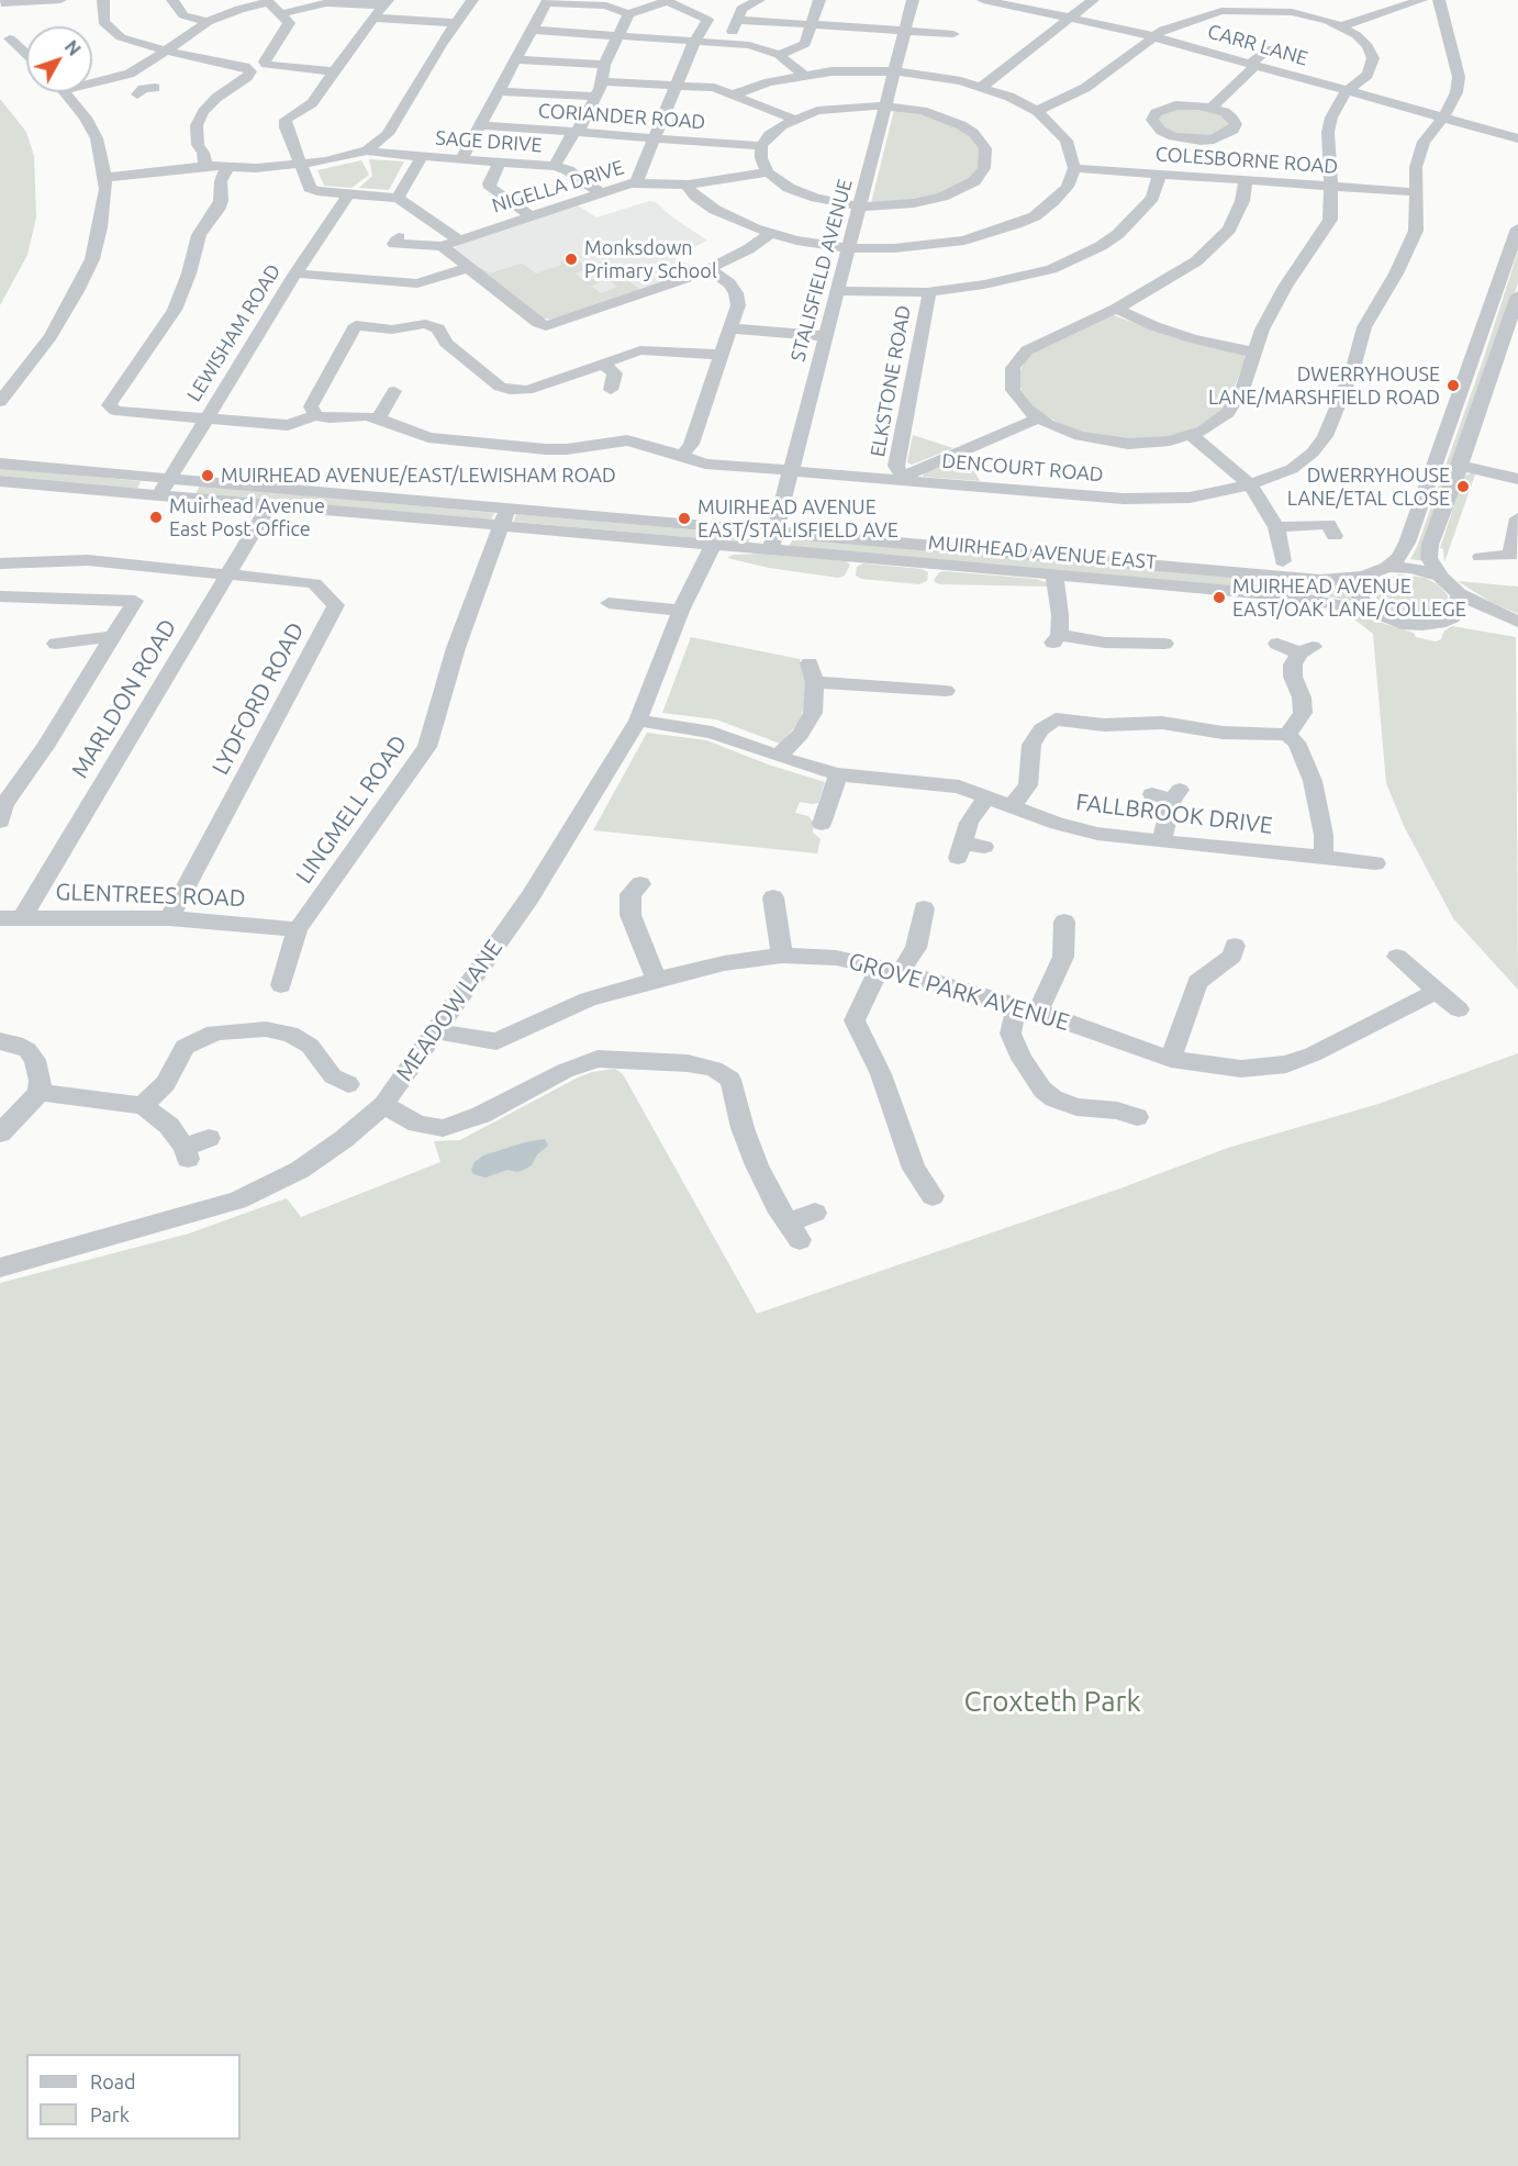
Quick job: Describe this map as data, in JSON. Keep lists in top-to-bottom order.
{
  "streets": {
    "street": [
      "CARR LANE",
      "CORIANDER ROAD",
      "SAGE DRIVE",
      "COLESBORNE ROAD",
      "NIGELLA DRIVE",
      "STALISFIELD AVENUE",
      "LEWISHAM ROAD",
      "ELKSTONE ROAD",
      "DENCOURT ROAD",
      "MUIRHEAD AVENUE EAST",
      "MARLDON ROAD",
      "LYDFORD ROAD",
      "LINGMELL ROAD",
      "FALLBROOK DRIVE",
      "GLENTREES ROAD",
      "GROVE PARK AVENUE",
      "MEADOW LANE"
    ]
  },
  "crossings": [
    ["CARR LANE", "DENCOURT ROAD"],
    ["SAGE DRIVE", "NIGELLA DRIVE"],
    ["COLESBORNE ROAD", "DENCOURT ROAD"],
    ["STALISFIELD AVENUE", "DENCOURT ROAD"],
    ["STALISFIELD AVENUE", "MUIRHEAD AVENUE EAST"],
    ["LEWISHAM ROAD", "MUIRHEAD AVENUE EAST"],
    ["ELKSTONE ROAD", "DENCOURT ROAD"],
    ["MUIRHEAD AVENUE EAST", "MARLDON ROAD"],
    ["MUIRHEAD AVENUE EAST", "LINGMELL ROAD"],
    ["MUIRHEAD AVENUE EAST", "MEADOW LANE"],
    ["MARLDON ROAD", "LYDFORD ROAD"],
    ["MARLDON ROAD", "GLENTREES ROAD"],
    ["LYDFORD ROAD", "GLENTREES ROAD"],
    ["LINGMELL ROAD", "GLENTREES ROAD"],
    ["FALLBROOK DRIVE", "MEADOW LANE"],
    ["GROVE PARK AVENUE", "MEADOW LANE"]
  ],
  "parks": ["Croxteth Park"],
  "places": [
    "Monksdown Primary School",
    "DWERRYHOUSE LANE/MARSHFIELD ROAD",
    "MUIRHEAD AVENUE/EAST/LEWISHAM ROAD",
    "DWERRYHOUSE LANE/ETAL CLOSE",
    "Muirhead Avenue East Post Office",
    "MUIRHEAD AVENUE EAST/STALISFIELD AVE",
    "MUIRHEAD AVENUE EAST/OAK LANE/COLLEGE"
  ],
  "legend": ["Road", "Park"],
  "north": "top right"
}
